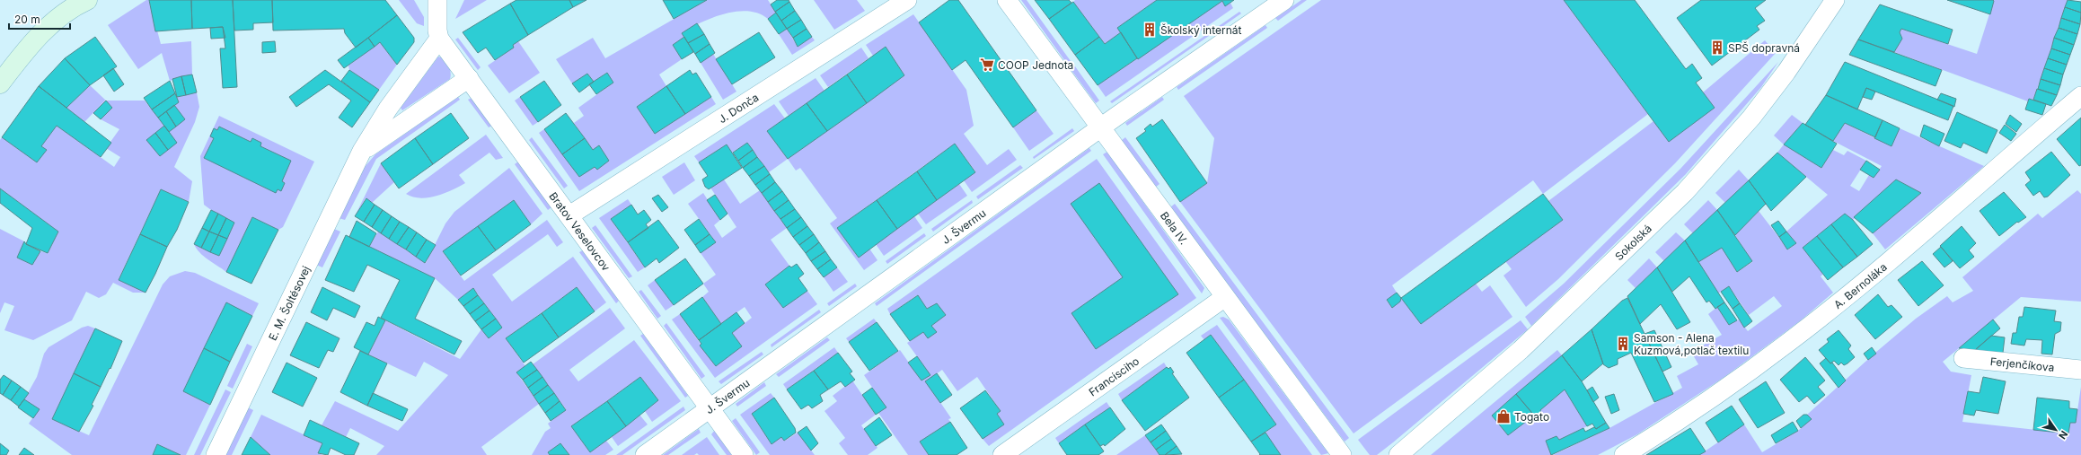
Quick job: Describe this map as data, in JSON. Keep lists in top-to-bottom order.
{
  "streets": {
    "street": [
      "J. Donča",
      "J. Švermu",
      "Bela IV.",
      "Bratov Veselovcov",
      "Sokolská",
      "A. Bernoláka",
      "E. M. Šoltésovej",
      "Ferjenčíkova",
      "Francisciho"
    ]
  },
  "crossings": [
    ["J. Donča", "Bratov Veselovcov"],
    ["J. Švermu", "Bela IV."],
    ["J. Švermu", "Bratov Veselovcov"],
    ["Bela IV.", "Francisciho"],
    ["Bratov Veselovcov", "E. M. Šoltésovej"]
  ],
  "places": {
    "building": ["Školský internát", "SPŠ dopravná", "Samson - Alena Kuzmová,potlač textilu"],
    "supermarket": ["COOP Jednota"],
    "shop": ["Togato"]
  },
  "scale_bar": "20 m",
  "north": "bottom right"
}
